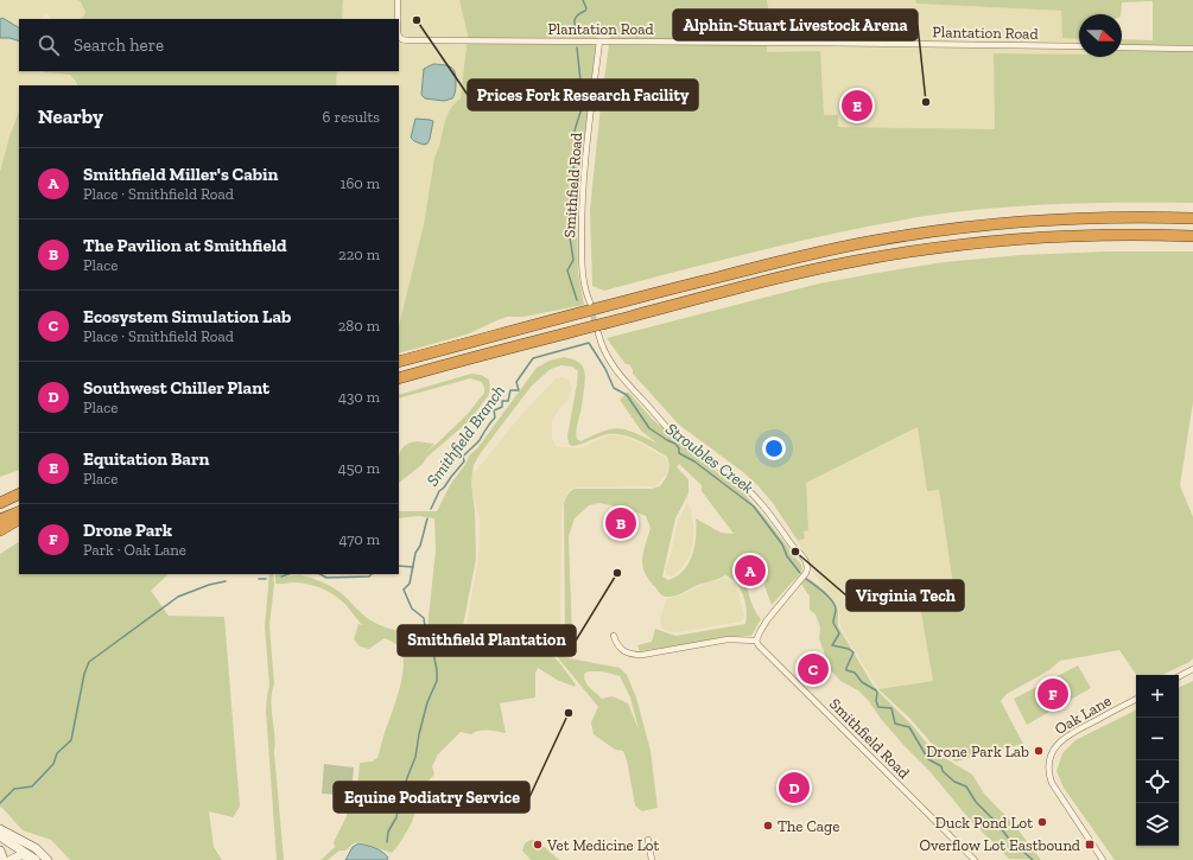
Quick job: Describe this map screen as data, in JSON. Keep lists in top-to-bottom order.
{
  "streets": {
    "street": ["Plantation Road", "Smithfield Road", "Oak Lane"]
  },
  "crossings": [
    ["Plantation Road", "Smithfield Road"]
  ],
  "water": ["Smithfield Branch", "Stroubles Creek"],
  "places": {
    "other": [
      "Prices Fork Research Facility",
      "Alphin-Stuart Livestock Arena",
      "Virginia Tech",
      "Smithfield Plantation",
      "Equine Podiatry Service",
      "Drone Park Lab",
      "Duck Pond Lot",
      "The Cage",
      "Vet Medicine Lot"
    ],
    "transit": ["Overflow Lot Eastbound"]
  },
  "north": "right",
  "page": {
    "search": "Search here",
    "heading": ["Nearby", "6 results"],
    "pins": [
      "E",
      "B",
      "A",
      "C",
      "F",
      "D"
    ],
    "list": [
      {
        "mark": "A",
        "name": "Smithfield Miller's Cabin",
        "note": "Place · Smithfield Road",
        "value": "160 m"
      },
      {
        "mark": "B",
        "name": "The Pavilion at Smithfield",
        "note": "Place",
        "value": "220 m"
      },
      {
        "mark": "C",
        "name": "Ecosystem Simulation Lab",
        "note": "Place · Smithfield Road",
        "value": "280 m"
      },
      {
        "mark": "D",
        "name": "Southwest Chiller Plant",
        "note": "Place",
        "value": "430 m"
      },
      {
        "mark": "E",
        "name": "Equitation Barn",
        "note": "Place",
        "value": "450 m"
      },
      {
        "mark": "F",
        "name": "Drone Park",
        "note": "Park · Oak Lane",
        "value": "470 m"
      }
    ],
    "map_buttons": ["+", "−"]
  }
}
